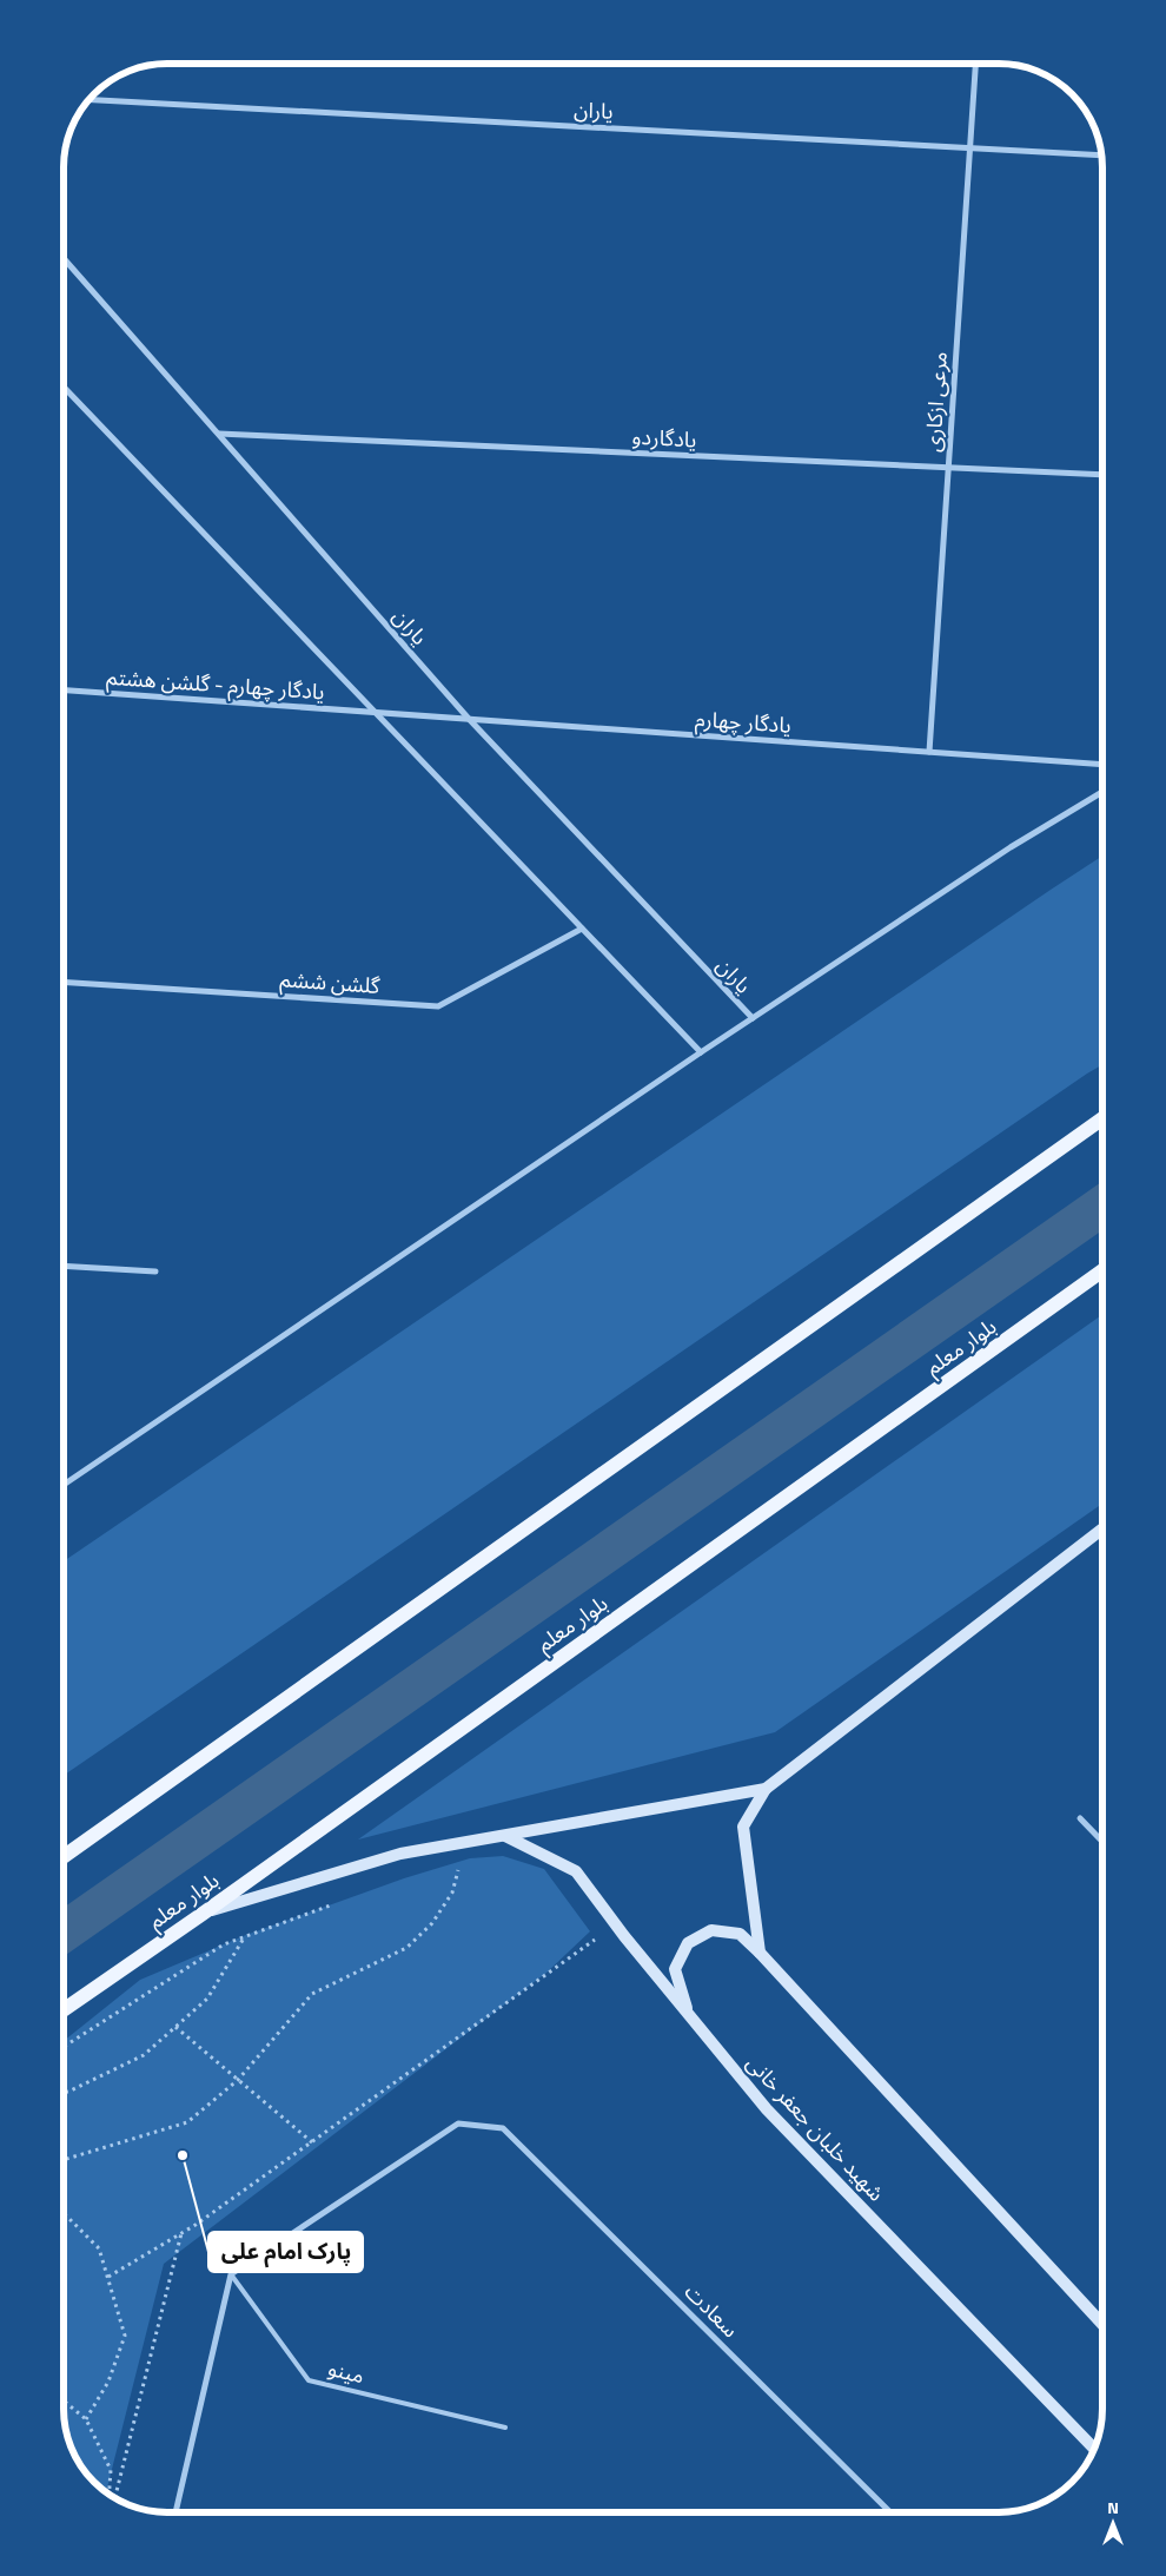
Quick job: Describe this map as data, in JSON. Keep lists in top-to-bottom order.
{
  "streets": {
    "main road": ["بلوار معلم"],
    "street": [
      "یاران",
      "مرعی ازکاری",
      "یادگار‌دو",
      "یادگار چهارم - گلشن هشتم",
      "یادگار چهارم",
      "گلشن ششم",
      "شهید خلبان جعفر خانی",
      "سعادت"
    ],
    "lane": ["مینو"]
  },
  "crossings": [
    ["یاران", "مرعی ازکاری"],
    ["یاران", "یادگار‌دو"],
    ["یاران", "یادگار چهارم"],
    ["مرعی ازکاری", "یادگار‌دو"],
    ["مرعی ازکاری", "یادگار چهارم"],
    ["یادگار چهارم - گلشن هشتم", "یادگار چهارم"],
    ["سعادت", "مینو"]
  ],
  "places": ["پارک امام علی"],
  "north": "top"
}
